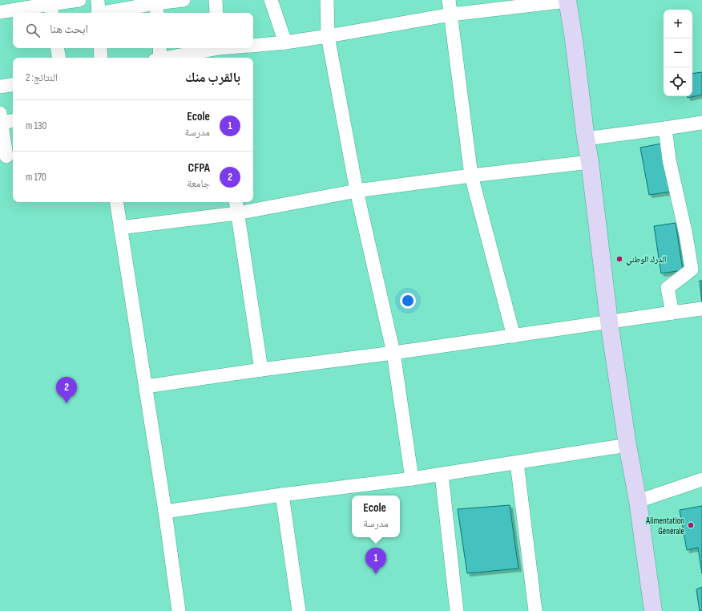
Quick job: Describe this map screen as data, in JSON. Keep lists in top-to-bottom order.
{
  "places": ["الدرك الوطني", "Alimentation Générale"],
  "page": {
    "map_buttons": ["+", "−"],
    "search": "ابحث هنا",
    "heading": ["بالقرب منك", "النتائج: 2"],
    "list": [
      {
        "mark": "1",
        "name": "Ecole",
        "note": "مدرسة",
        "value": "130 m"
      },
      {
        "mark": "2",
        "name": "CFPA",
        "note": "جامعة",
        "value": "170 m"
      }
    ],
    "pins": ["2", "1"],
    "popup": ["Ecole", "مدرسة"]
  }
}
